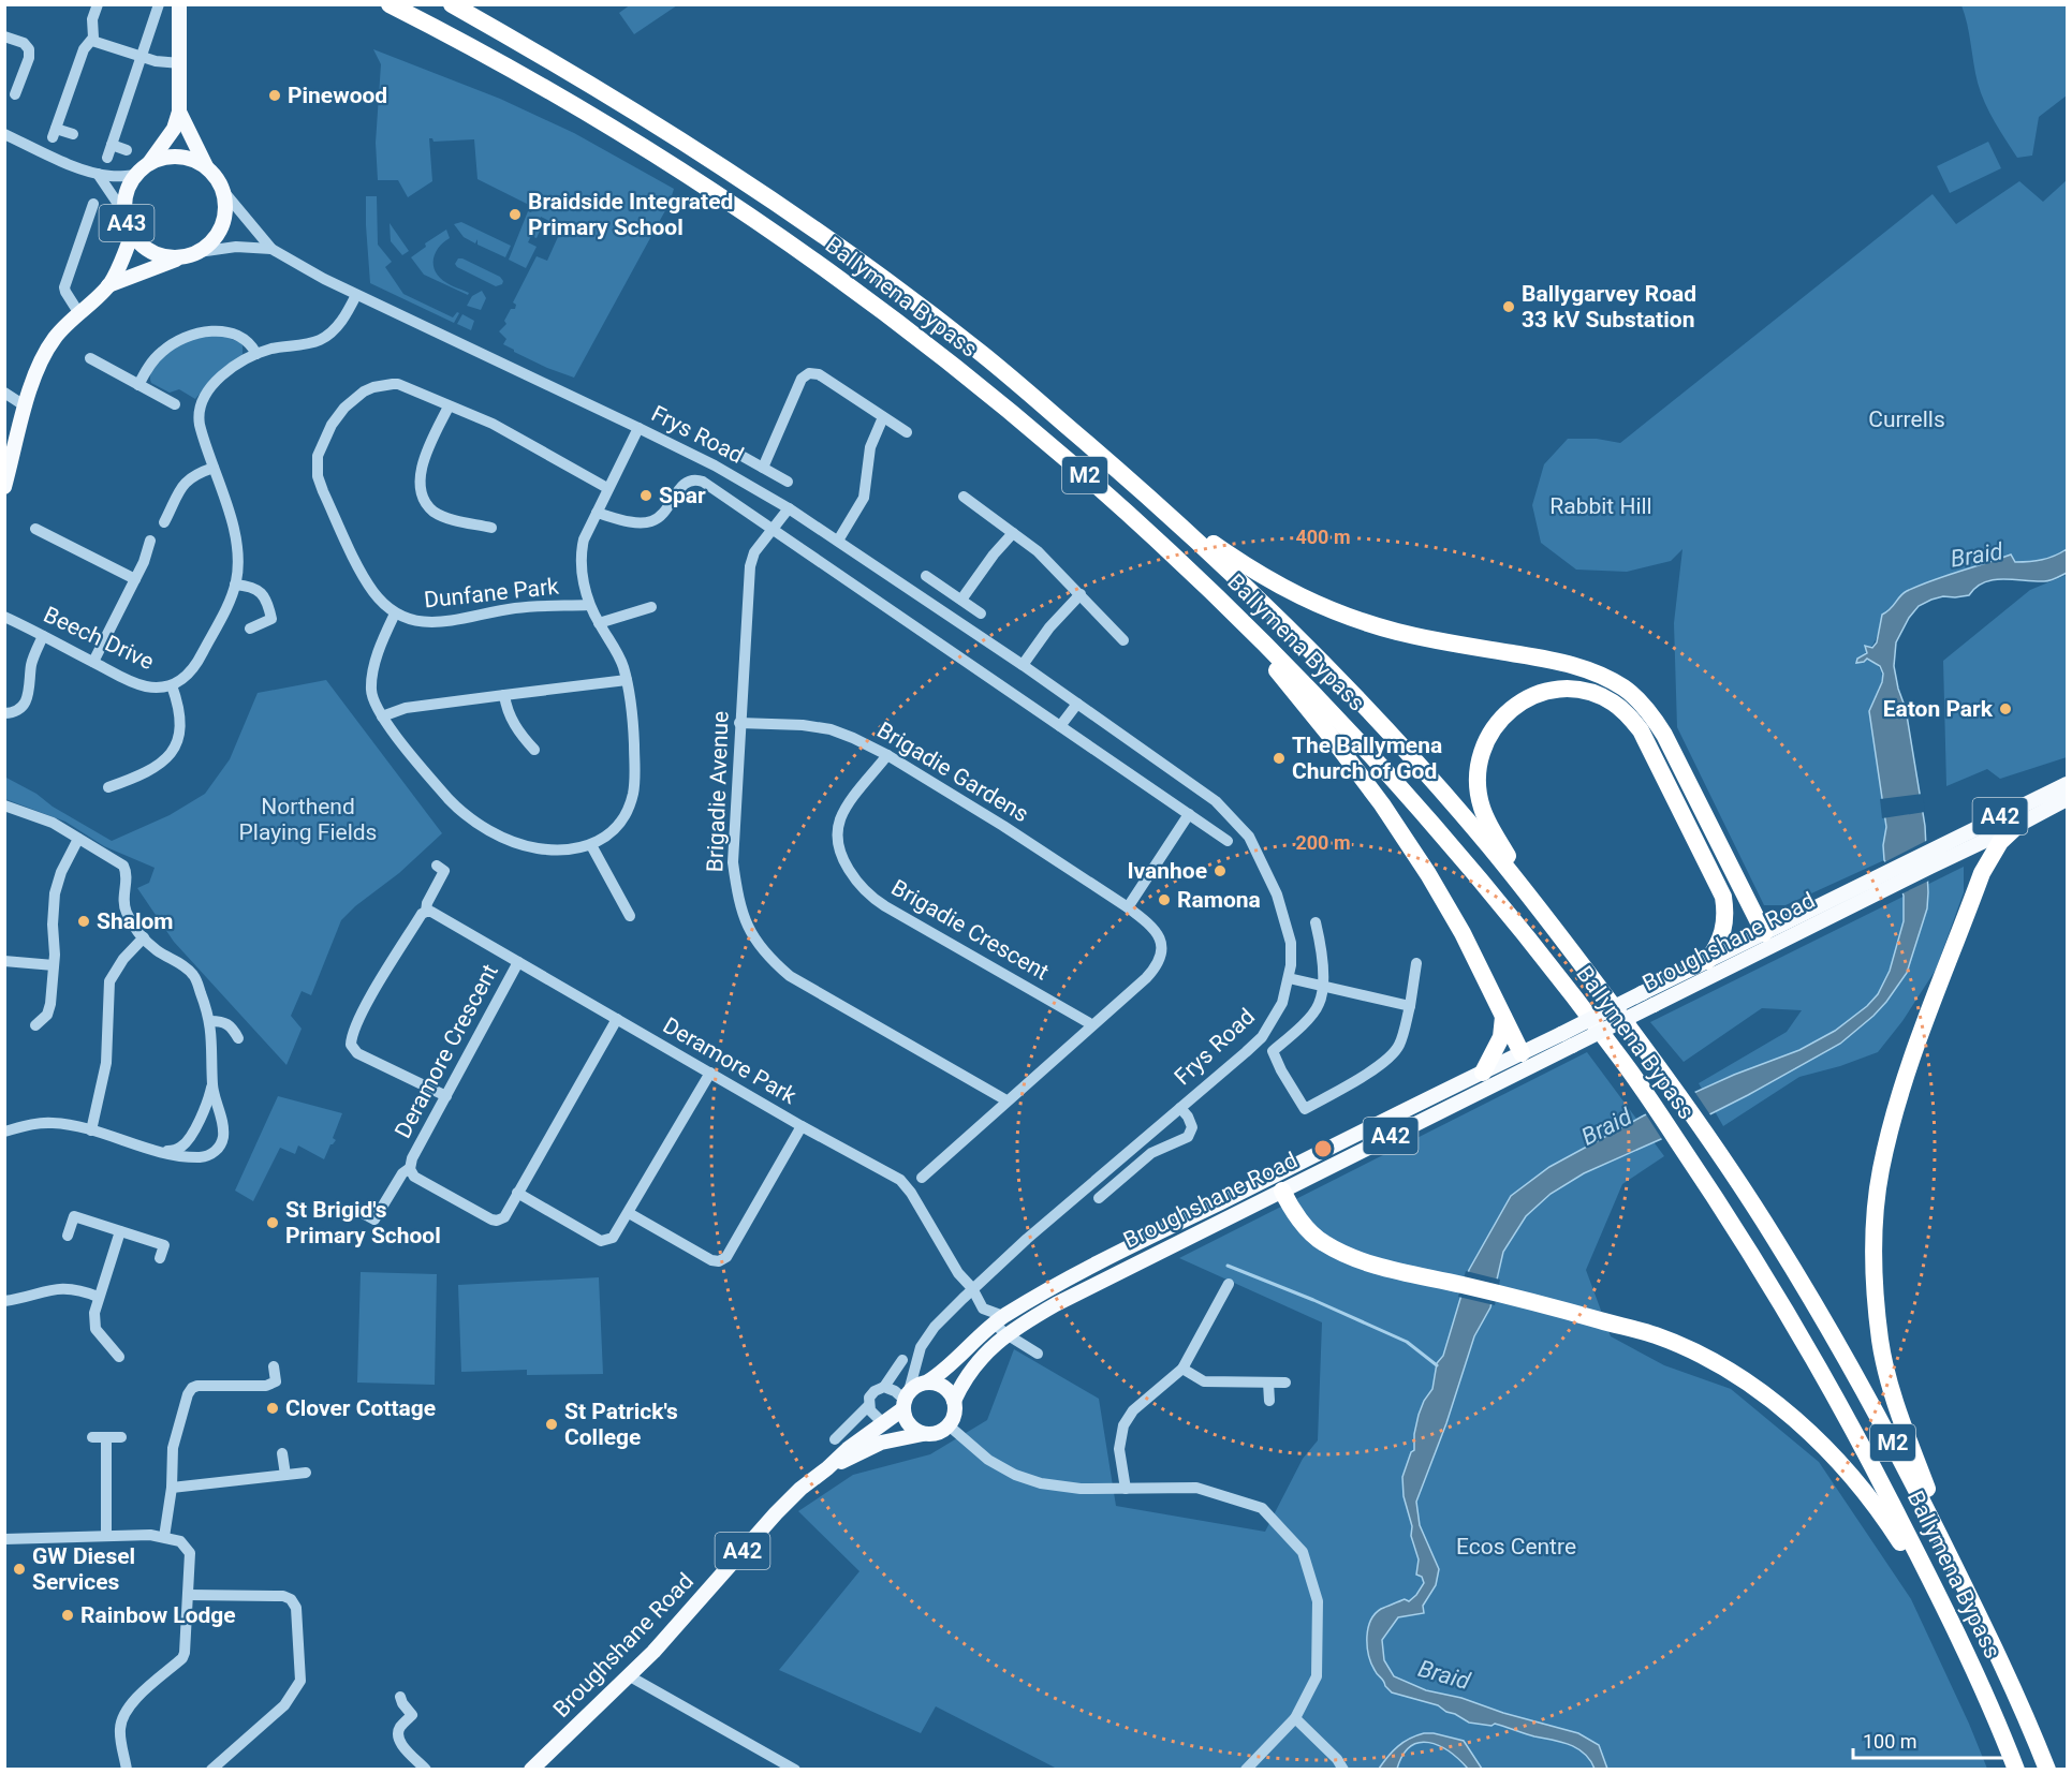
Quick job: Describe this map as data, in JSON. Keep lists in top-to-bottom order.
{
  "streets": {
    "highway": ["Ballymena Bypass", "M2"],
    "main road": ["A43", "A42", "Broughshane Road"],
    "street": [
      "Frys Road",
      "Dunfane Park",
      "Beech Drive",
      "Brigadie Gardens",
      "Brigadie Avenue",
      "Brigadie Crescent",
      "Deramore Crescent",
      "Deramore Park"
    ]
  },
  "crossings": [
    ["A43", "Frys Road"],
    ["Frys Road", "Dunfane Park"],
    ["Frys Road", "Beech Drive"],
    ["Frys Road", "Brigadie Avenue"],
    ["Frys Road", "A42"],
    ["Frys Road", "Broughshane Road"],
    ["Frys Road", "Deramore Park"],
    ["Brigadie Gardens", "Brigadie Avenue"],
    ["Brigadie Gardens", "Brigadie Crescent"],
    ["A42", "Broughshane Road"],
    ["Broughshane Road", "Deramore Park"],
    ["Deramore Crescent", "Deramore Park"]
  ],
  "water": ["Braid"],
  "parks": [
    "Currells",
    "Rabbit Hill",
    "Northend Playing Fields",
    "Ecos Centre"
  ],
  "places": [
    "Pinewood",
    "Braidside Integrated Primary School",
    "Ballygarvey Road 33 kV Substation",
    "Spar",
    "Eaton Park",
    "The Ballymena Church of God",
    "Ivanhoe",
    "Ramona",
    "Shalom",
    "St Brigid's Primary School",
    "Clover Cottage",
    "St Patrick's College",
    "GW Diesel Services",
    "Rainbow Lodge"
  ],
  "scale_bar": "100 m",
  "rings": ["400 m", "200 m"]
}
